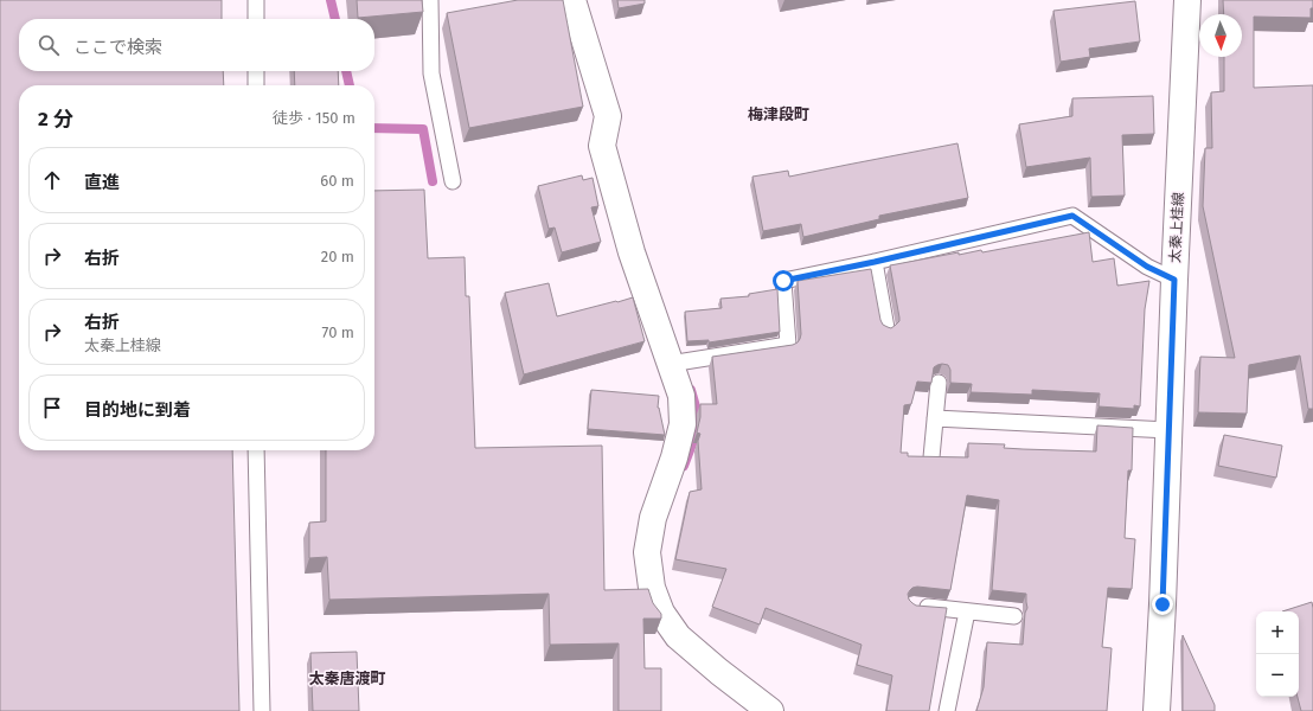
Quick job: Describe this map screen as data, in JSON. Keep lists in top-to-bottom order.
{
  "streets": {
    "street": ["太秦上桂線"]
  },
  "districts": ["梅津段町", "太秦唐渡町"],
  "north": "bottom",
  "page": {
    "search": "ここで検索",
    "heading": ["2 分", "徒歩 · 150 m"],
    "list": [
      ["直進", "60 m"],
      ["右折", "20 m"],
      ["右折", "太秦上桂線", "70 m"],
      "目的地に到着"
    ],
    "map_buttons": ["+", "−"]
  }
}
